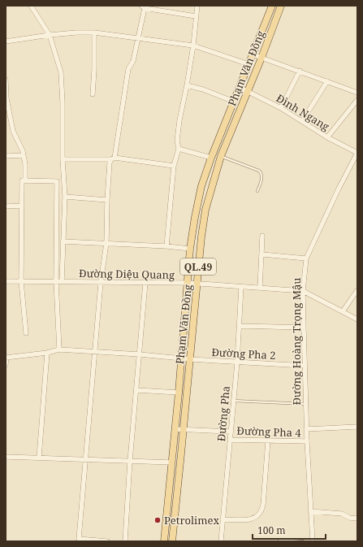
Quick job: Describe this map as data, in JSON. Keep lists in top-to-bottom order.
{
  "streets": {
    "main road": ["Phạm Văn Đồng", "QL.49"],
    "street": [
      "Đình Ngang",
      "Đường Diệu Quang",
      "Đường Hoàng Trọng Mậu",
      "Đường Pha 2",
      "Đường Pha",
      "Đường Pha 4"
    ]
  },
  "crossings": [
    ["Phạm Văn Đồng", "Đình Ngang"],
    ["Phạm Văn Đồng", "Đường Diệu Quang"],
    ["Phạm Văn Đồng", "Đường Pha 2"],
    ["Đình Ngang", "Đường Hoàng Trọng Mậu"],
    ["Đường Diệu Quang", "Đường Hoàng Trọng Mậu"],
    ["Đường Diệu Quang", "Đường Pha"],
    ["Đường Hoàng Trọng Mậu", "Đường Pha 2"],
    ["Đường Hoàng Trọng Mậu", "Đường Pha 4"],
    ["Đường Pha 2", "Đường Pha"],
    ["Đường Pha", "Đường Pha 4"]
  ],
  "places": ["Petrolimex"],
  "scale_bar": "100 m"
}
